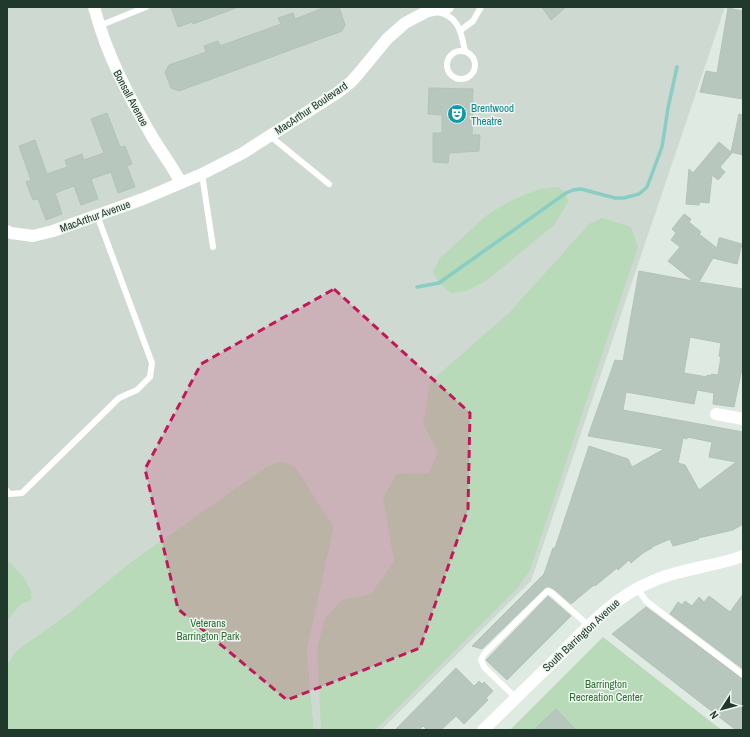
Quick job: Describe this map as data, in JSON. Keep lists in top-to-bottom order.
{
  "streets": {
    "street": [
      "Bonsall Avenue",
      "MacArthur Boulevard",
      "MacArthur Avenue",
      "South Barrington Avenue"
    ]
  },
  "crossings": [
    ["Bonsall Avenue", "MacArthur Boulevard"],
    ["Bonsall Avenue", "MacArthur Avenue"],
    ["MacArthur Boulevard", "MacArthur Avenue"]
  ],
  "parks": ["Veterans Barrington Park", "Barrington Recreation Center"],
  "places": {
    "theatre": ["Brentwood Theatre"]
  },
  "north": "bottom left"
}
